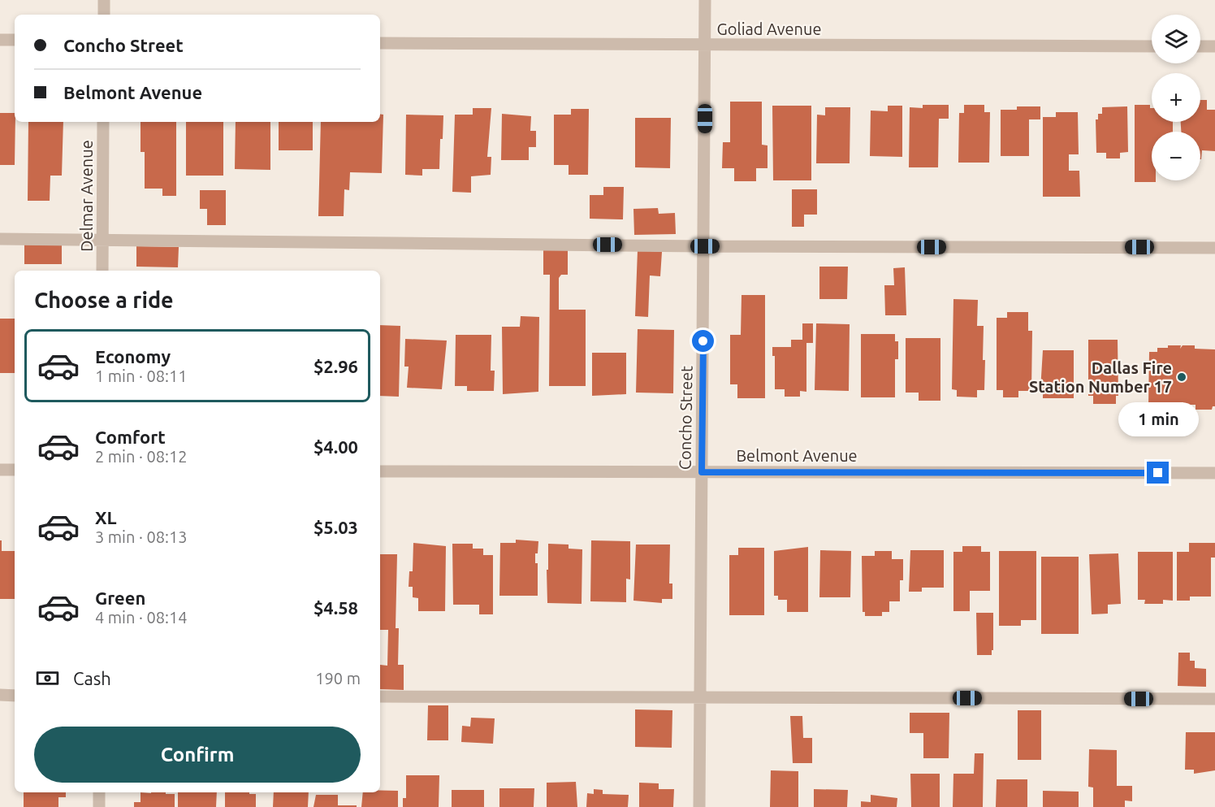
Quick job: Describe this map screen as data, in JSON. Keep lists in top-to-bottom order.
{
  "streets": {
    "street": [
      "Goliad Avenue",
      "Delmar Avenue",
      "Concho Street",
      "Belmont Avenue"
    ]
  },
  "crossings": [
    ["Goliad Avenue", "Concho Street"],
    ["Concho Street", "Belmont Avenue"]
  ],
  "places": ["Dallas Fire Station Number 17"],
  "page": {
    "map_buttons": ["+", "−"],
    "banner": ["Concho Street", "Belmont Avenue"],
    "heading": "Choose a ride",
    "list": [
      {
        "name": "Economy",
        "note": "1 min · 08:11",
        "value": "$2.96"
      },
      {
        "name": "Comfort",
        "note": "2 min · 08:12",
        "value": "$4.00"
      },
      {
        "name": "XL",
        "note": "3 min · 08:13",
        "value": "$5.03"
      },
      {
        "name": "Green",
        "note": "4 min · 08:14",
        "value": "$4.58"
      }
    ],
    "bubble": "1 min",
    "pay": ["Cash", "190 m"],
    "buttons": "Confirm"
  }
}
